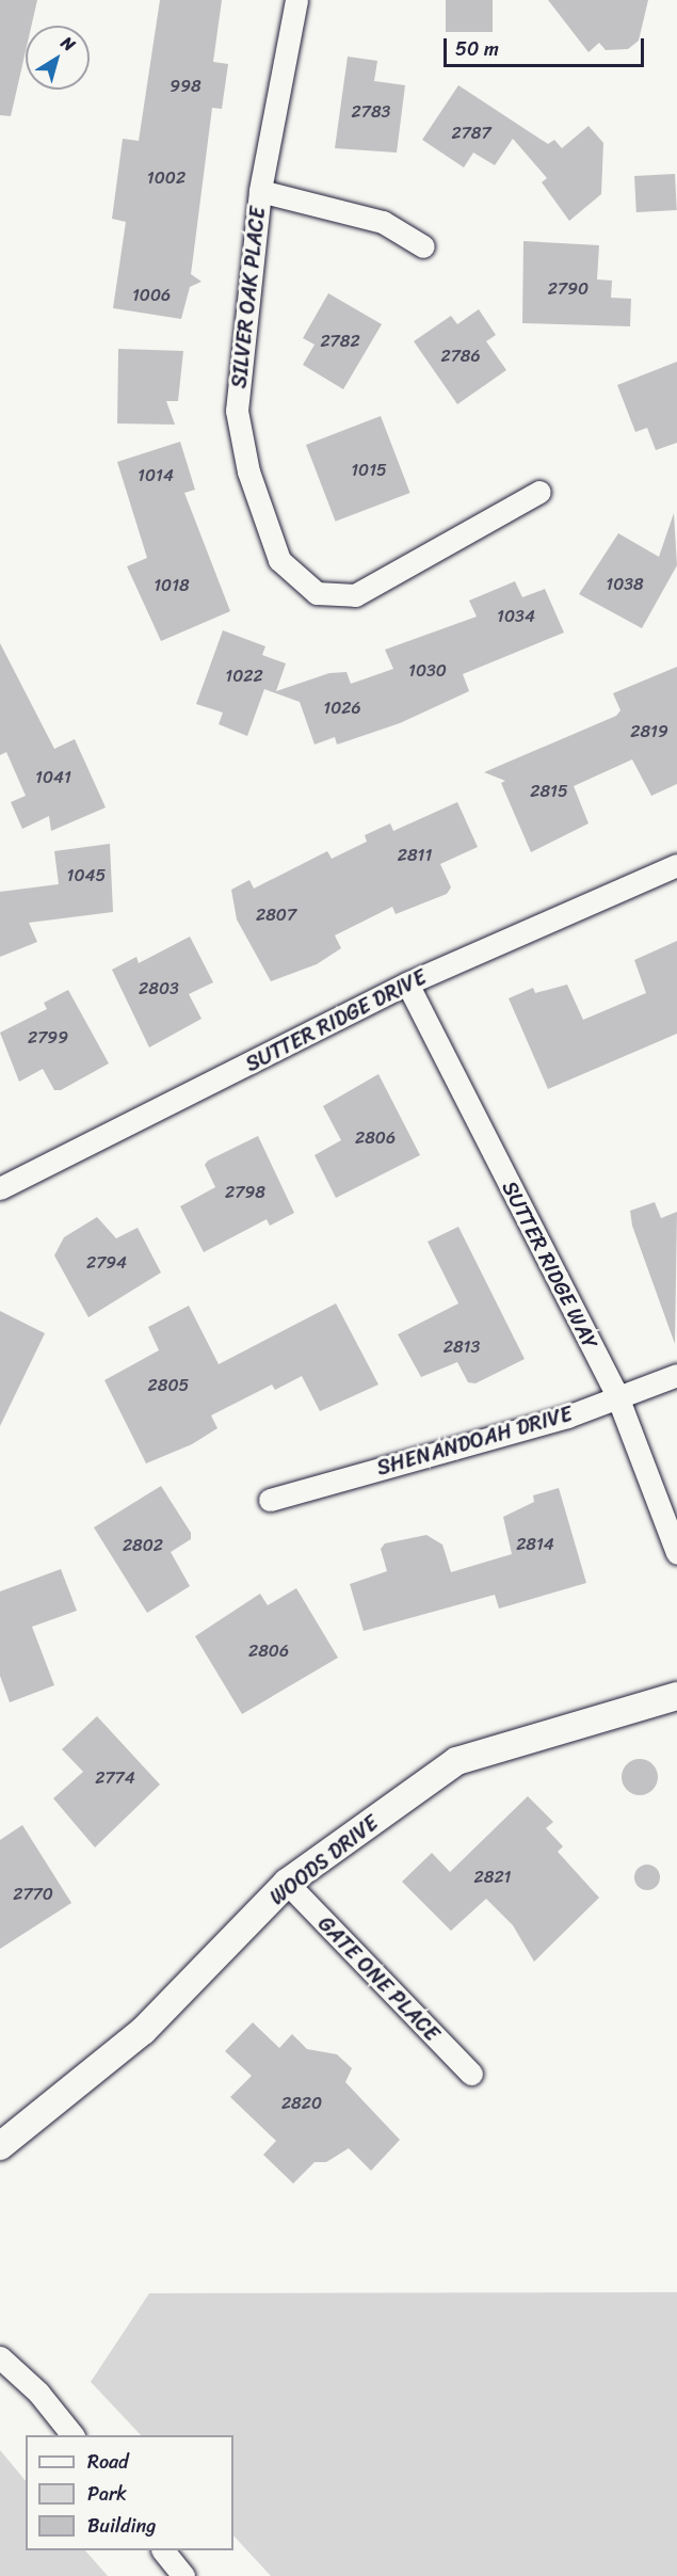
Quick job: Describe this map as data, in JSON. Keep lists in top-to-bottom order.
{
  "streets": {
    "street": [
      "SILVER OAK PLACE",
      "SUTTER RIDGE DRIVE",
      "SUTTER RIDGE WAY",
      "SHENANDOAH DRIVE",
      "WOODS DRIVE",
      "GATE ONE PLACE"
    ]
  },
  "crossings": [
    ["SUTTER RIDGE DRIVE", "SUTTER RIDGE WAY"],
    ["SUTTER RIDGE WAY", "SHENANDOAH DRIVE"],
    ["WOODS DRIVE", "GATE ONE PLACE"]
  ],
  "house_numbers": [
    "998",
    "2783",
    "2787",
    "1002",
    "2790",
    "1006",
    "2782",
    "2786",
    "1015",
    "1014",
    "1038",
    "1018",
    "1034",
    "1030",
    "1022",
    "1026",
    "2819",
    "1041",
    "2815",
    "2811",
    "1045",
    "2807",
    "2803",
    "2799",
    "2806",
    "2798",
    "2794",
    "2813",
    "2805",
    "2814",
    "2802",
    "2806",
    "2774",
    "2821",
    "2770",
    "2820"
  ],
  "legend": ["Road", "Park", "Building"],
  "scale_bar": "50 m",
  "north": "top right"
}
